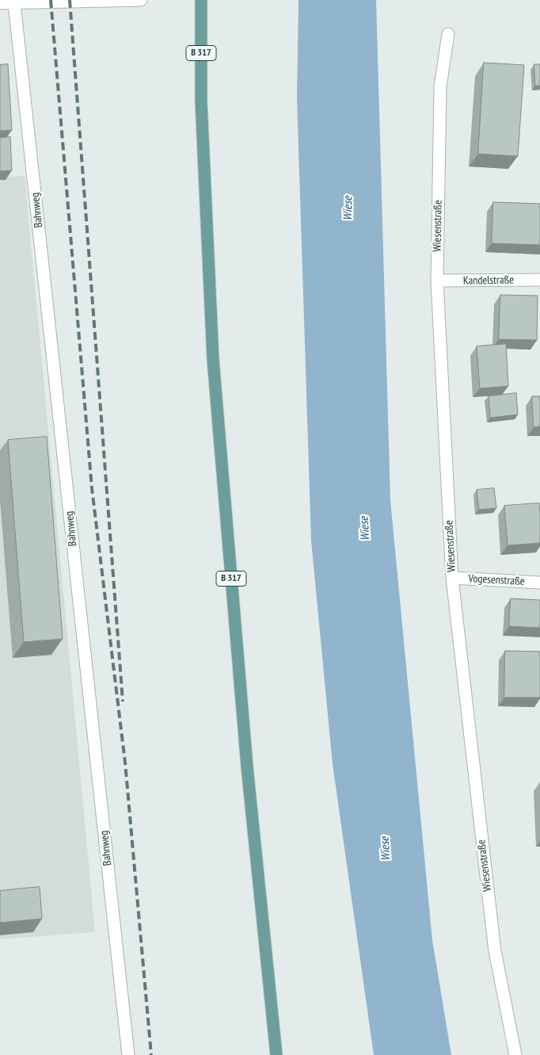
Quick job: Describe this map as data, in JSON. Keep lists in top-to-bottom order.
{
  "streets": {
    "main road": ["B 317"],
    "street": [
      "Bahnweg",
      "Wiesenstraße",
      "Kandelstraße",
      "Vogesenstraße"
    ]
  },
  "crossings": [
    ["Wiesenstraße", "Kandelstraße"],
    ["Wiesenstraße", "Vogesenstraße"]
  ],
  "water": ["Wiese"]
}
